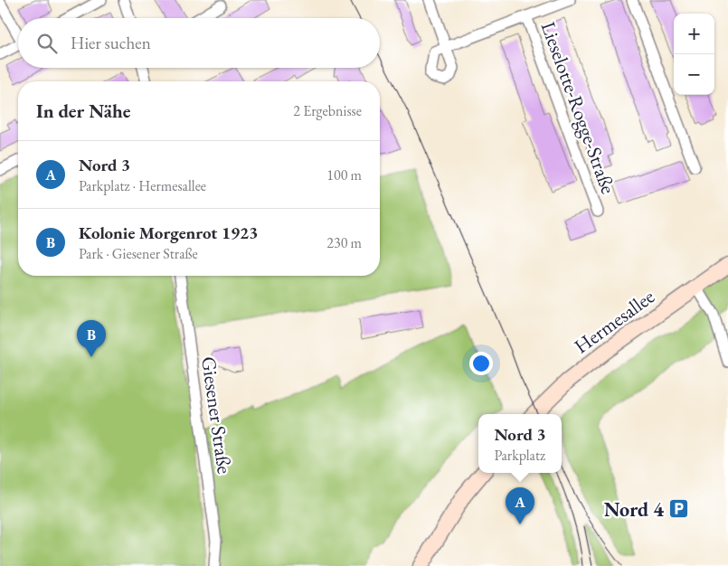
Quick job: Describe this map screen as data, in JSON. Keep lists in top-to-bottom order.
{
  "streets": {
    "main road": ["Hermesallee"],
    "street": ["Lieselotte-Rogge-Straße", "Giesener Straße"]
  },
  "places": {
    "parking": ["Nord 4"]
  },
  "page": {
    "map_buttons": ["+", "−"],
    "search": "Hier suchen",
    "heading": ["In der Nähe", "2 Ergebnisse"],
    "list": [
      {
        "mark": "A",
        "name": "Nord 3",
        "note": "Parkplatz · Hermesallee",
        "value": "100 m"
      },
      {
        "mark": "B",
        "name": "Kolonie Morgenrot 1923",
        "note": "Park · Giesener Straße",
        "value": "230 m"
      }
    ],
    "pins": ["B", "A"],
    "popup": ["Nord 3", "Parkplatz"]
  }
}
